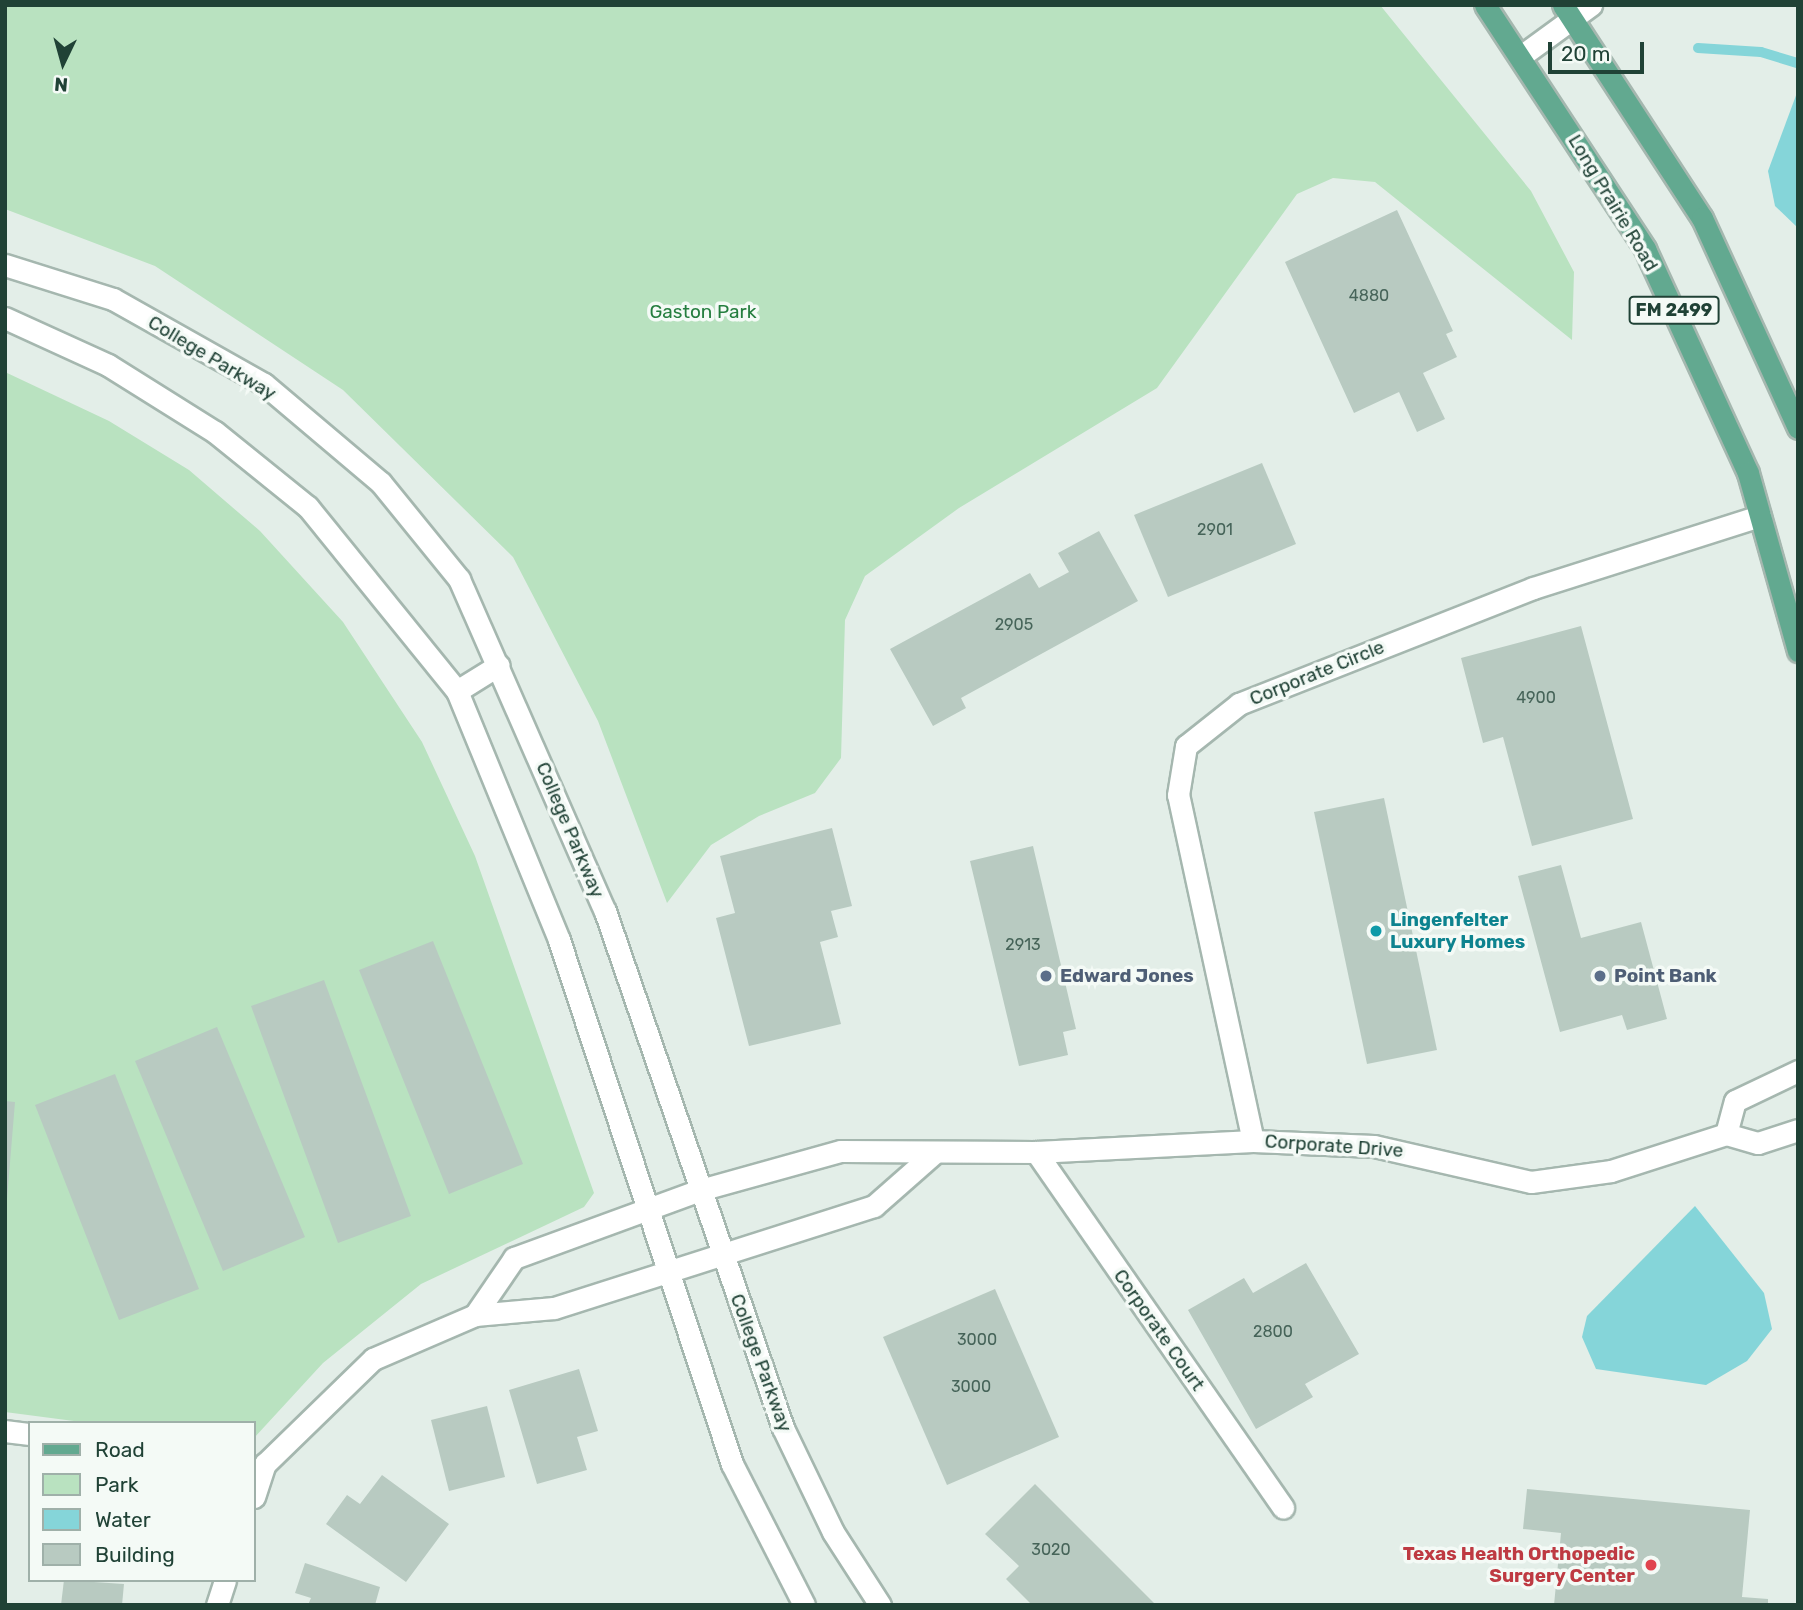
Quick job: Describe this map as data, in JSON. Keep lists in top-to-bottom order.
{
  "streets": {
    "main road": ["Long Prairie Road", "FM 2499"],
    "street": [
      "College Parkway",
      "Corporate Circle",
      "Corporate Drive",
      "Corporate Court"
    ]
  },
  "crossings": [
    ["Long Prairie Road", "Corporate Circle"],
    ["College Parkway", "Corporate Drive"],
    ["Corporate Circle", "Corporate Drive"],
    ["Corporate Drive", "Corporate Court"]
  ],
  "parks": ["Gaston Park"],
  "places": [
    "Lingenfelter Luxury Homes",
    "Edward Jones",
    "Point Bank",
    "Texas Health Orthopedic Surgery Center"
  ],
  "house_numbers": [
    "4880",
    "2901",
    "2905",
    "4900",
    "2913",
    "2800",
    "3000",
    "3000",
    "3020"
  ],
  "legend": [
    "Road",
    "Park",
    "Water",
    "Building"
  ],
  "scale_bar": "20 m",
  "north": "bottom"
}
